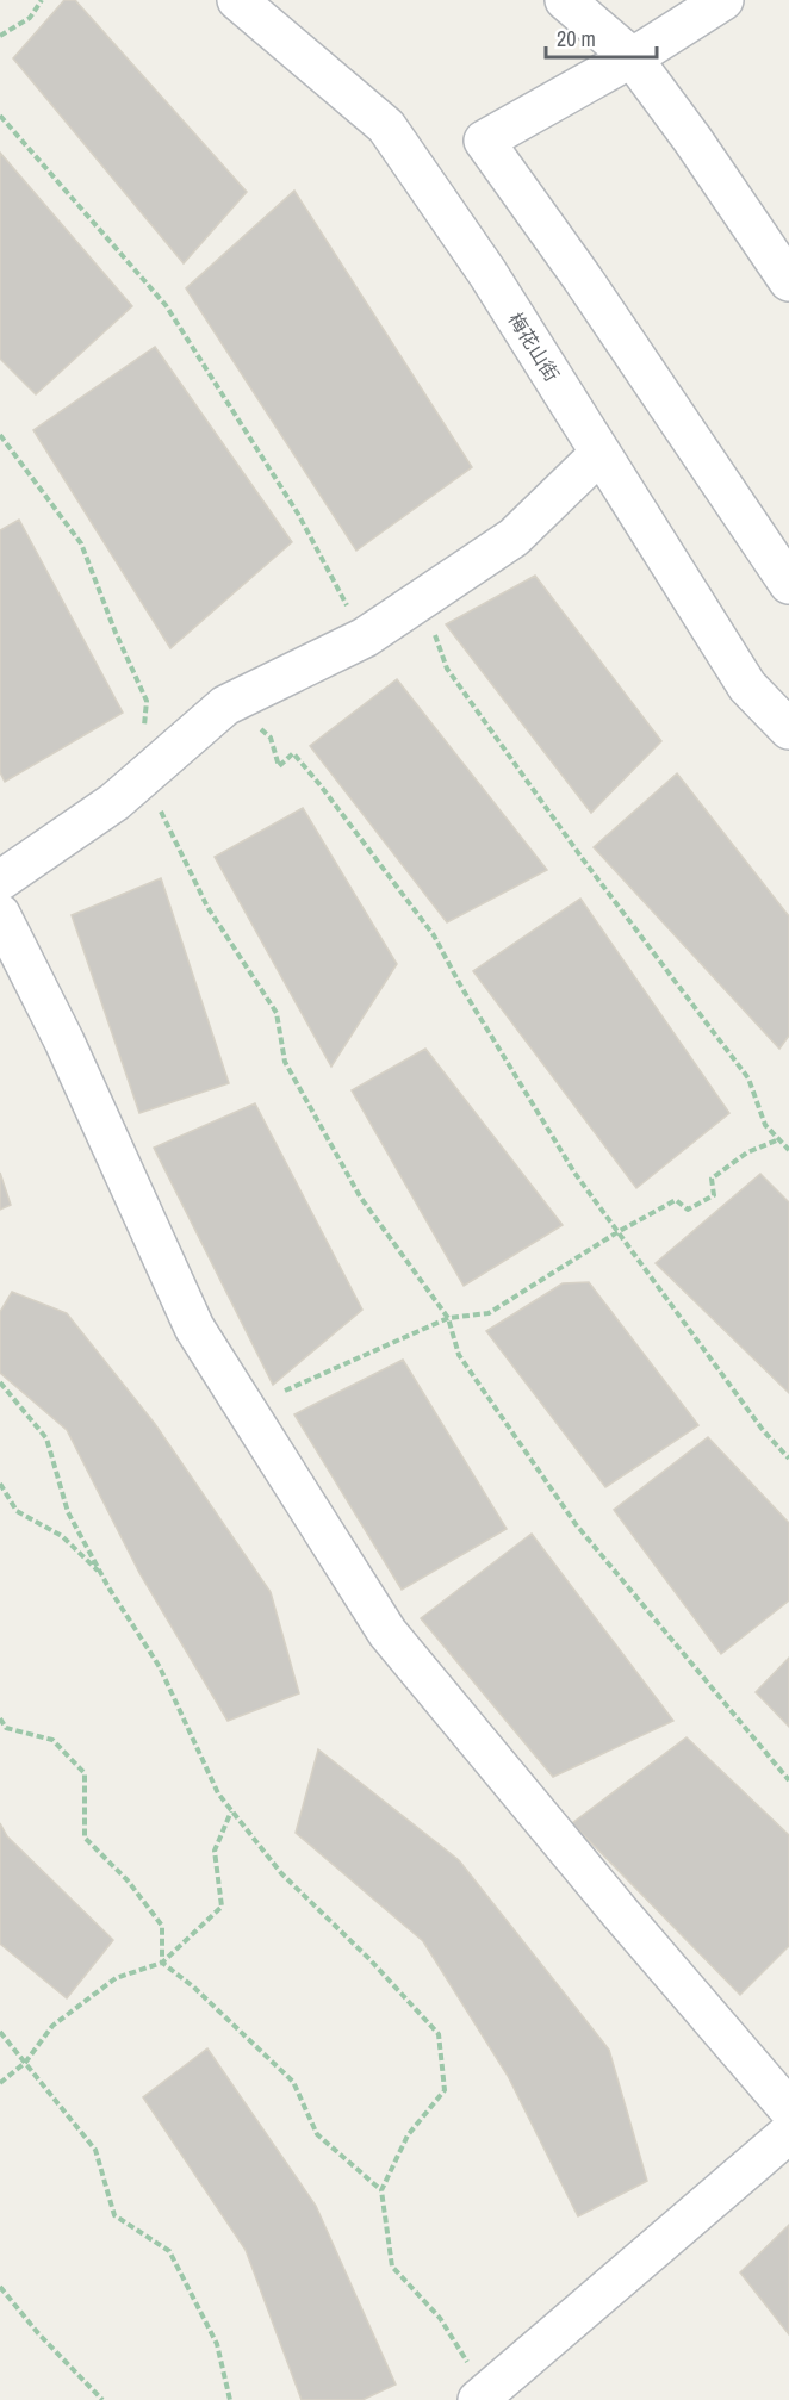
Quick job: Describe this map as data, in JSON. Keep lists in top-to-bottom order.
{
  "streets": {
    "street": ["梅花山街"]
  },
  "scale_bar": "20 m"
}
